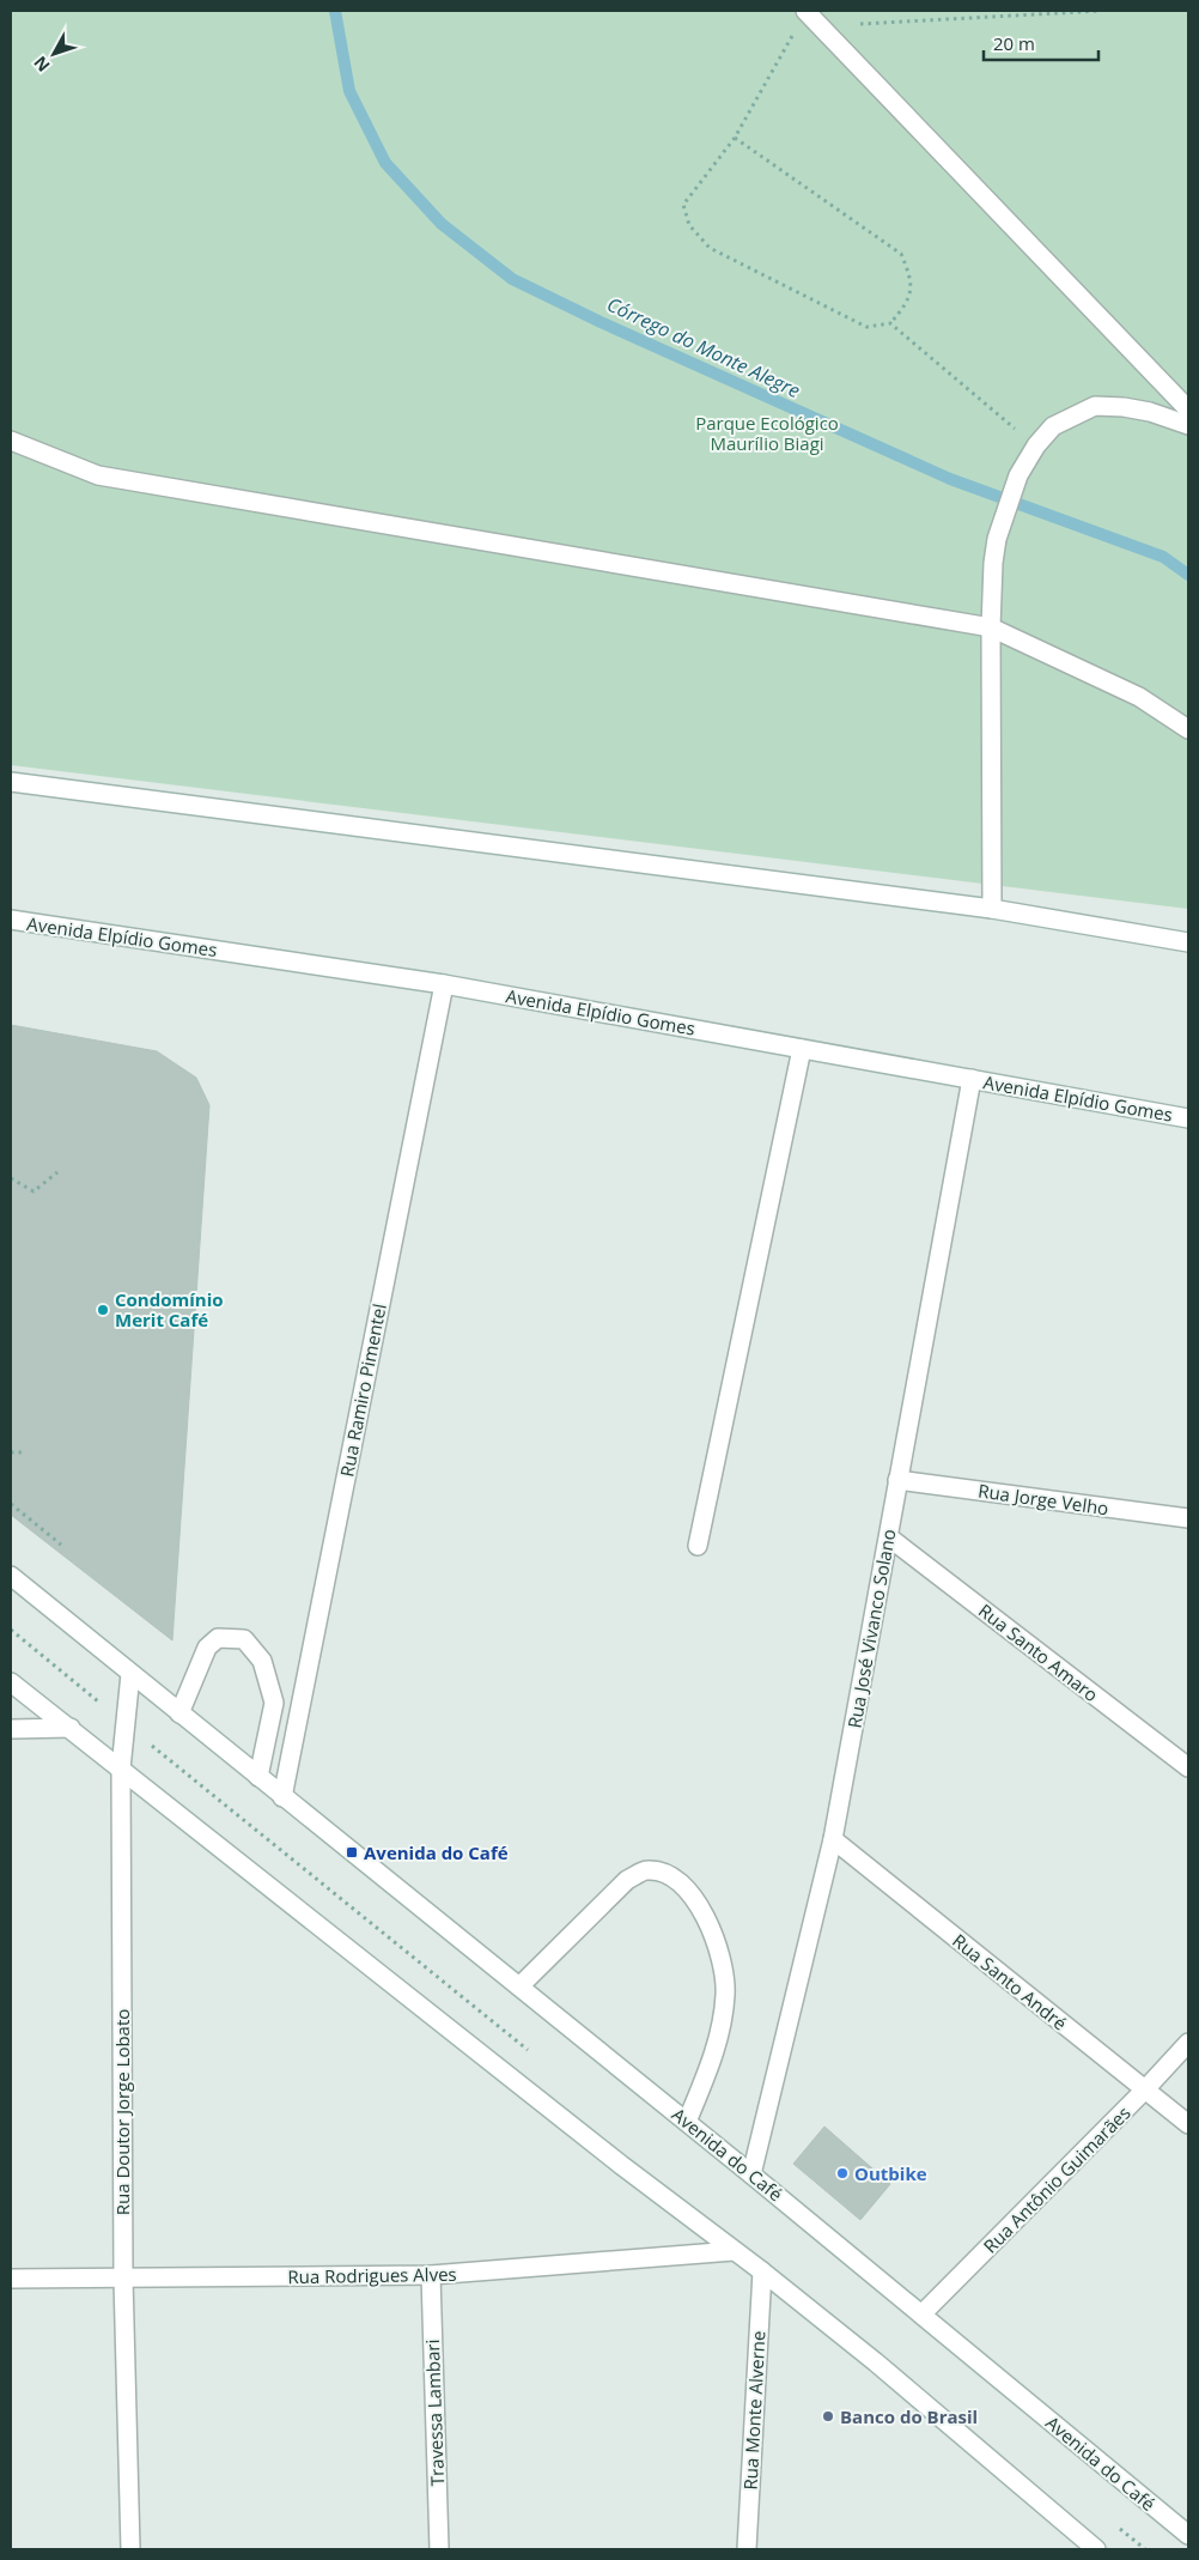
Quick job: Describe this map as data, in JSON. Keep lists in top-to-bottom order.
{
  "streets": {
    "street": [
      "Avenida Elpídio Gomes",
      "Rua Ramiro Pimentel",
      "Rua Jorge Velho",
      "Rua José Vivanco Solano",
      "Rua Santo Amaro",
      "Rua Santo André",
      "Rua Doutor Jorge Lobato",
      "Avenida do Café",
      "Rua Antônio Guimarães",
      "Rua Rodrigues Alves",
      "Rua Monte Alverne",
      "Travessa Lambari"
    ]
  },
  "crossings": [
    ["Avenida Elpídio Gomes", "Rua Ramiro Pimentel"],
    ["Avenida Elpídio Gomes", "Rua José Vivanco Solano"],
    ["Rua Ramiro Pimentel", "Avenida do Café"],
    ["Rua Jorge Velho", "Rua José Vivanco Solano"],
    ["Rua José Vivanco Solano", "Rua Santo Amaro"],
    ["Rua José Vivanco Solano", "Rua Santo André"],
    ["Rua José Vivanco Solano", "Avenida do Café"],
    ["Rua Santo André", "Rua Antônio Guimarães"],
    ["Rua Doutor Jorge Lobato", "Avenida do Café"],
    ["Rua Doutor Jorge Lobato", "Rua Rodrigues Alves"],
    ["Avenida do Café", "Rua Antônio Guimarães"],
    ["Rua Rodrigues Alves", "Travessa Lambari"]
  ],
  "water": ["Córrego do Monte Alegre"],
  "parks": ["Parque Ecológico Maurílio Biagi"],
  "places": {
    "other": ["Condomínio Merit Café", "Outbike", "Banco do Brasil"],
    "transit": ["Avenida do Café"]
  },
  "scale_bar": "20 m",
  "north": "bottom left"
}
